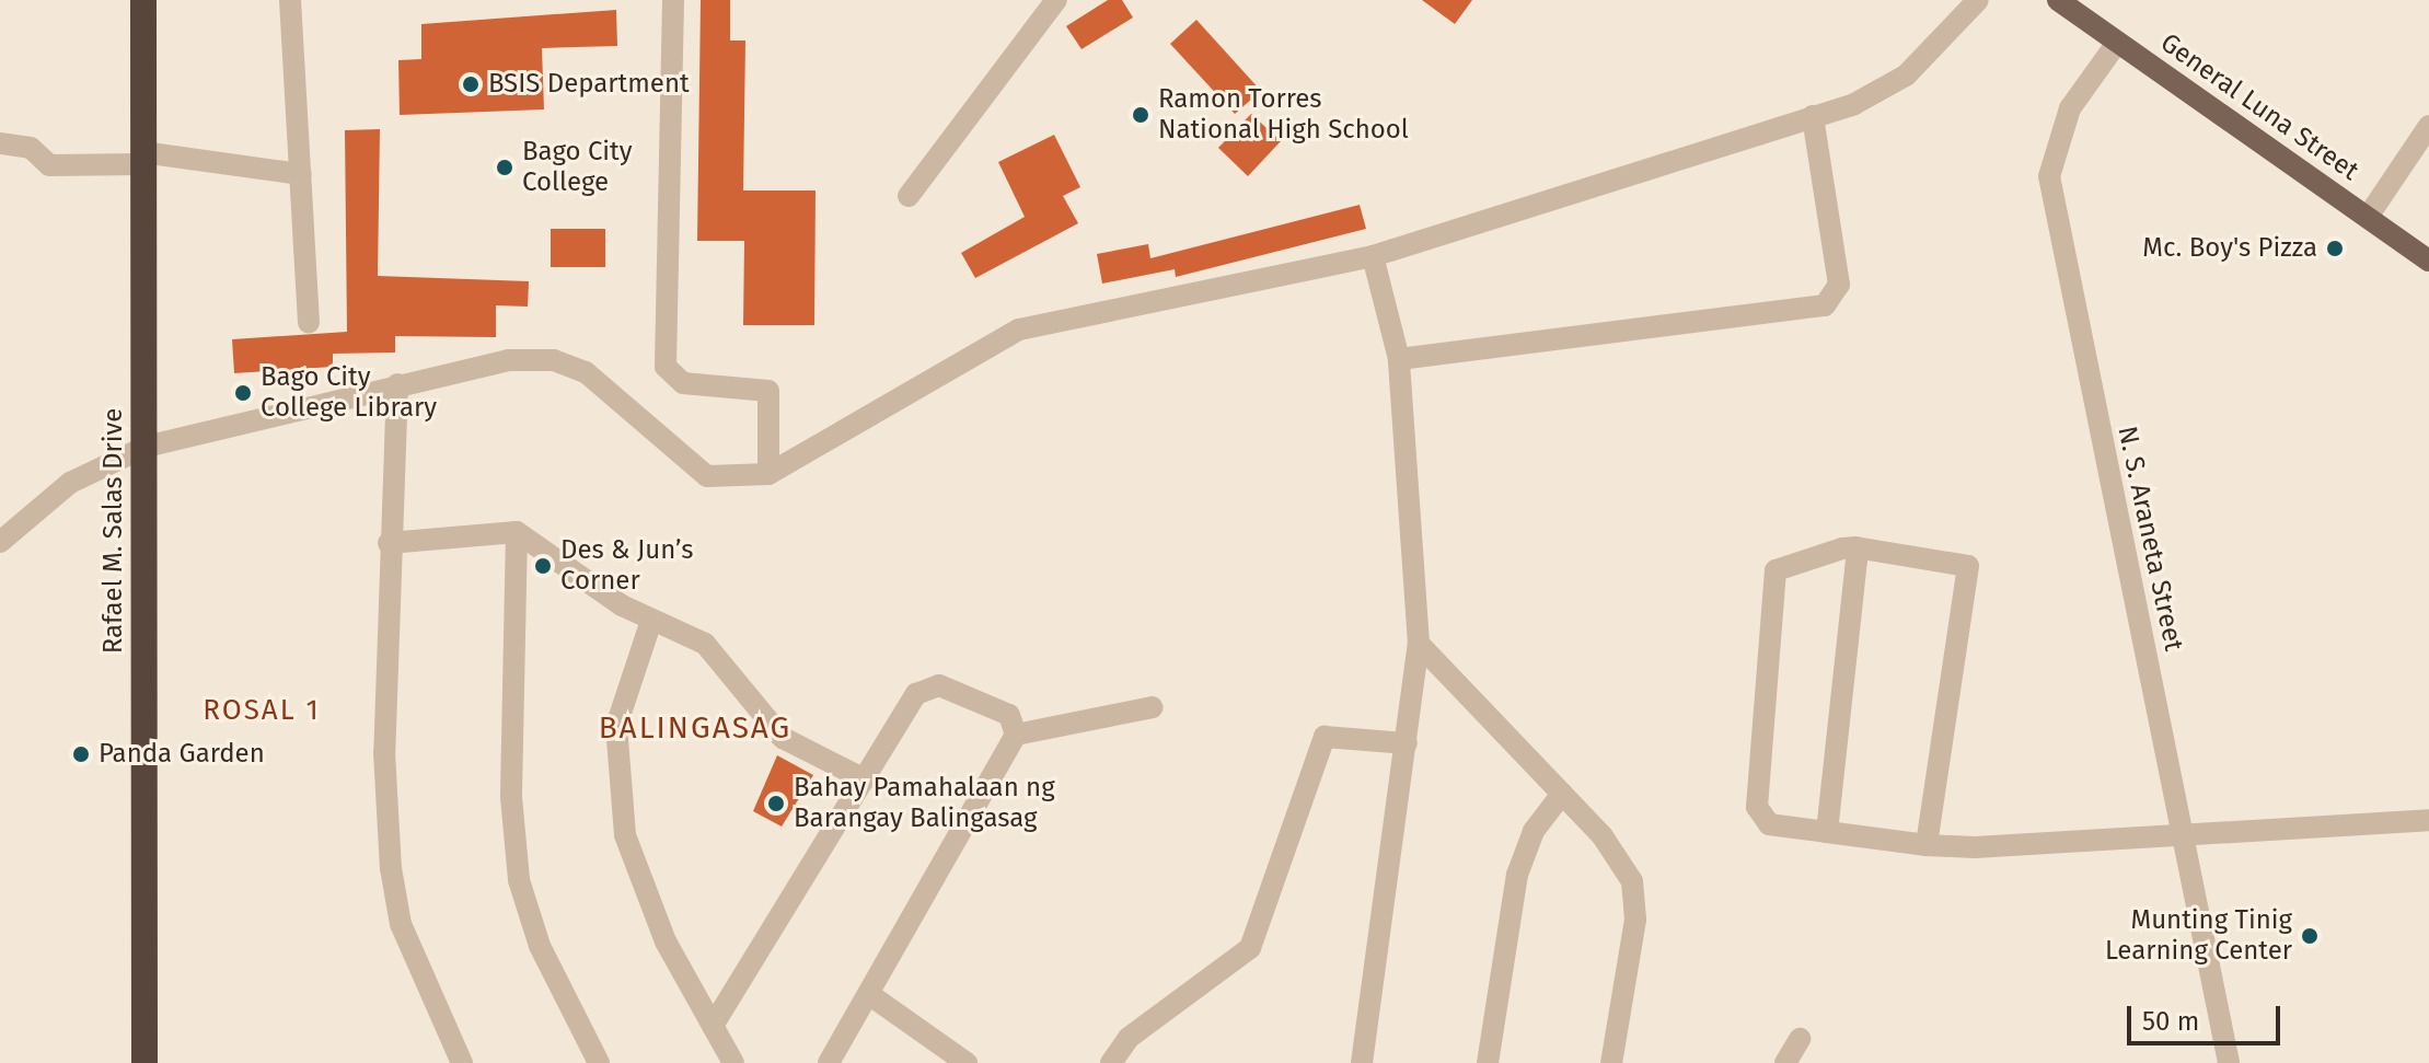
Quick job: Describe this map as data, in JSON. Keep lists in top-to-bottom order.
{
  "streets": {
    "highway": ["Rafael M. Salas Drive"],
    "main road": ["General Luna Street"],
    "street": ["N. S. Araneta Street"]
  },
  "crossings": [
    ["General Luna Street", "N. S. Araneta Street"]
  ],
  "districts": ["ROSAL 1", "BALINGASAG"],
  "places": [
    "BSIS Department",
    "Ramon Torres National High School",
    "Bago City College",
    "Mc. Boy's Pizza",
    "Bago City College Library",
    "Des & Jun’s Corner",
    "Panda Garden",
    "Bahay Pamahalaan ng Barangay Balingasag",
    "Munting Tinig Learning Center"
  ],
  "scale_bar": "50 m"
}
